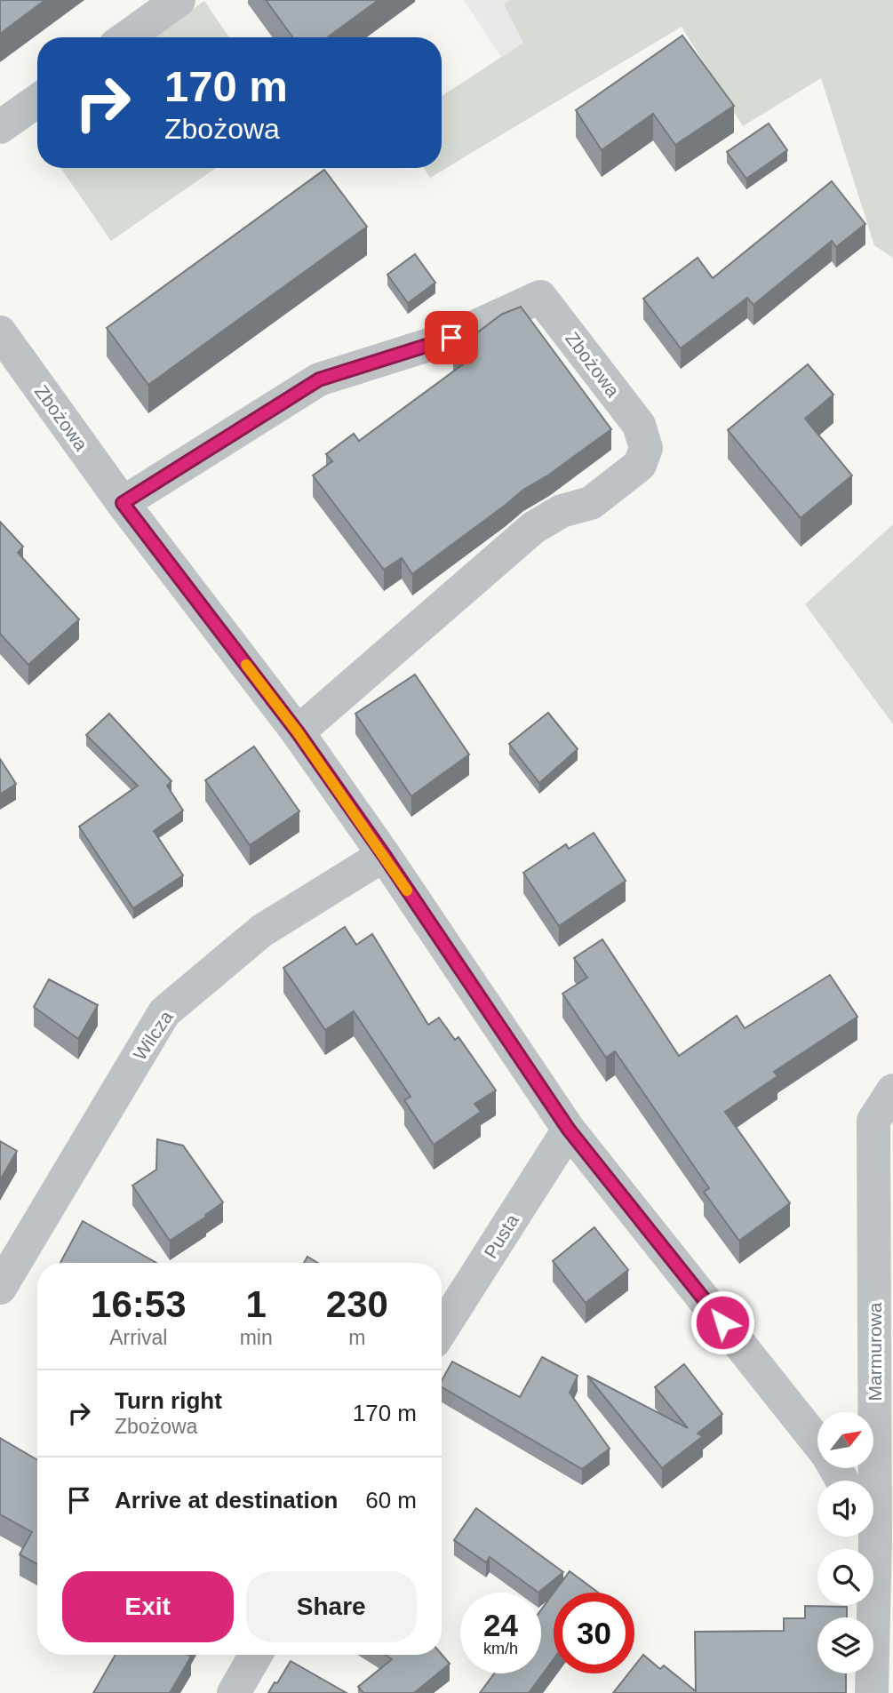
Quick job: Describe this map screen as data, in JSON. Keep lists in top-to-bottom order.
{
  "streets": {
    "street": [
      "Zbożowa",
      "Wilcza",
      "Pusta",
      "Marmurowa"
    ]
  },
  "crossings": [
    ["Zbożowa", "Wilcza"],
    ["Zbożowa", "Pusta"]
  ],
  "north": "top right",
  "page": {
    "turn": ["170 m", "Zbożowa"],
    "eta": [
      "16:53",
      "Arrival",
      "1",
      "min",
      "230",
      "m"
    ],
    "list": [
      {
        "name": "Turn right",
        "note": "Zbożowa",
        "value": "170 m"
      },
      {
        "name": "Arrive at destination",
        "value": "60 m"
      }
    ],
    "buttons": ["Exit", "Share"],
    "speed": "24 km/h",
    "limit": "30"
  }
}
